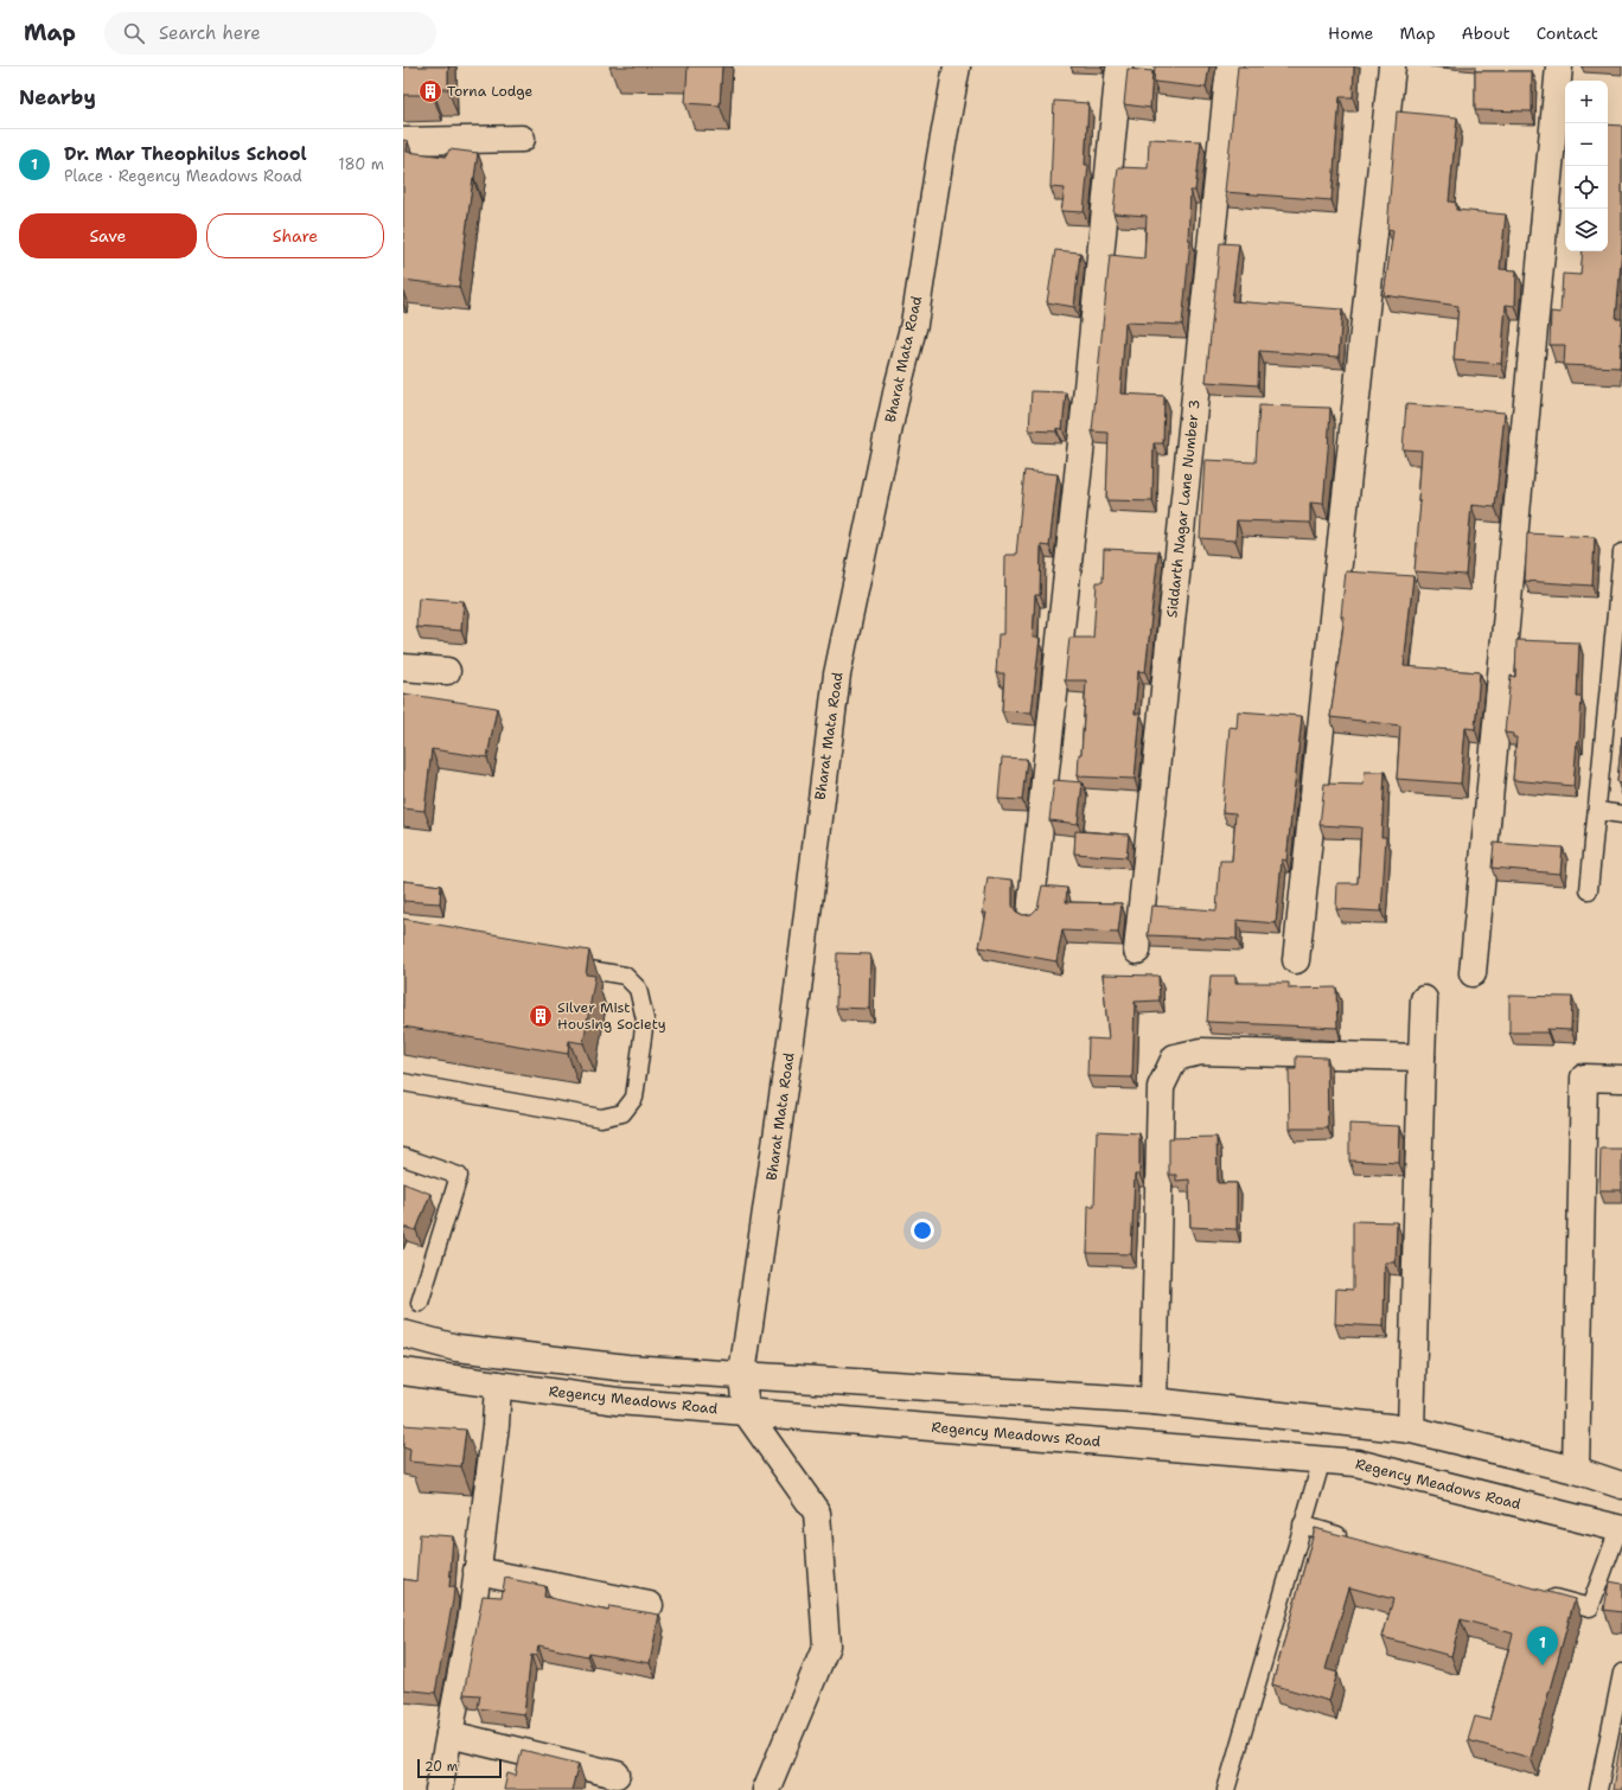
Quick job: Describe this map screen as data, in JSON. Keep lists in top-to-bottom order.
{
  "streets": {
    "street": ["Bharat Mata Road", "Siddarth Nagar Lane Number 3", "Regency Meadows Road"]
  },
  "crossings": [
    ["Bharat Mata Road", "Regency Meadows Road"]
  ],
  "places": {
    "building": ["Torna Lodge", "Silver Mist Housing Society"]
  },
  "scale_bar": "20 m",
  "page": {
    "header": "Map",
    "search": "Search here",
    "nav": [
      "Home",
      "Map",
      "About",
      "Contact"
    ],
    "heading": "Nearby",
    "map_buttons": ["+", "−"],
    "list": [
      {
        "mark": "1",
        "name": "Dr. Mar Theophilus School",
        "note": "Place · Regency Meadows Road",
        "value": "180 m"
      }
    ],
    "buttons": ["Save", "Share"],
    "pins": "1",
    "scale": "20 m"
  }
}
